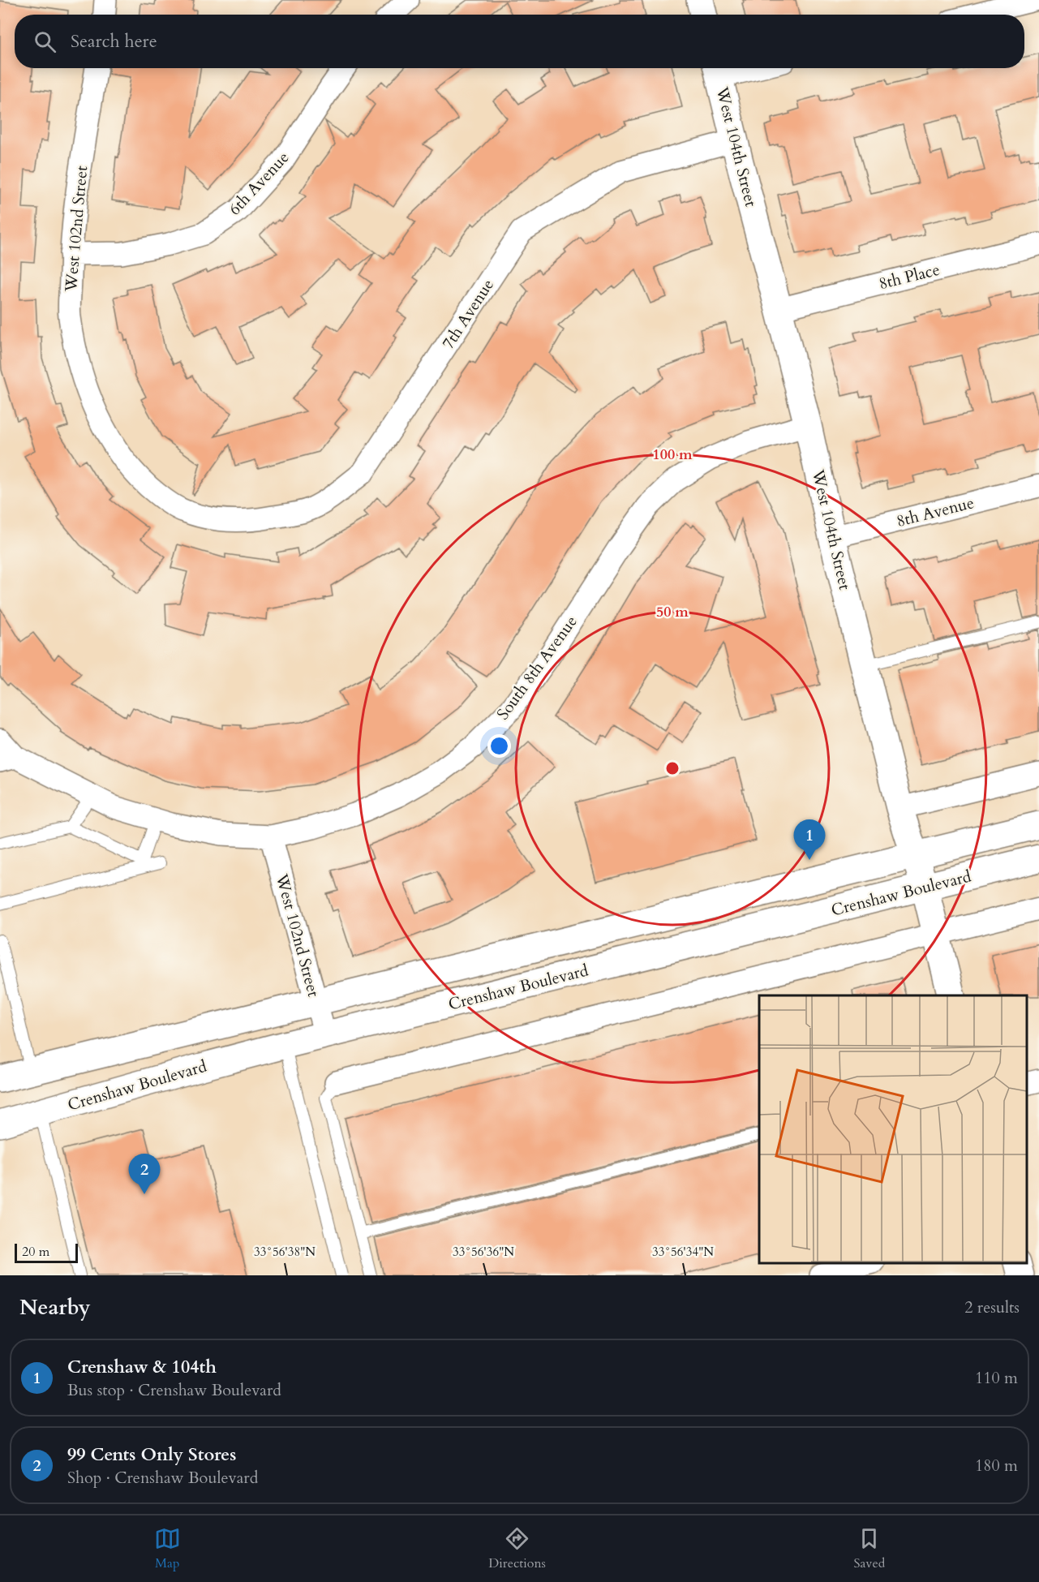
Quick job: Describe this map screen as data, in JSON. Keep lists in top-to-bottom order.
{
  "streets": {
    "main road": ["West 104th Street", "Crenshaw Boulevard"],
    "street": [
      "6th Avenue",
      "West 102nd Street",
      "8th Place",
      "7th Avenue",
      "8th Avenue",
      "South 8th Avenue"
    ]
  },
  "crossings": [
    ["West 104th Street", "8th Place"],
    ["West 104th Street", "7th Avenue"],
    ["West 104th Street", "8th Avenue"],
    ["West 104th Street", "South 8th Avenue"],
    ["West 104th Street", "Crenshaw Boulevard"],
    ["6th Avenue", "West 102nd Street"],
    ["West 102nd Street", "7th Avenue"],
    ["West 102nd Street", "South 8th Avenue"],
    ["West 102nd Street", "Crenshaw Boulevard"]
  ],
  "scale_bar": "20 m",
  "page": {
    "search": "Search here",
    "pins": ["1", "2"],
    "scale": "20 m",
    "heading": ["Nearby", "2 results"],
    "list": [
      {
        "mark": "1",
        "name": "Crenshaw & 104th",
        "note": "Bus stop · Crenshaw Boulevard",
        "value": "110 m"
      },
      {
        "mark": "2",
        "name": "99 Cents Only Stores",
        "note": "Shop · Crenshaw Boulevard",
        "value": "180 m"
      }
    ],
    "nav": ["Map", "Directions", "Saved"]
  },
  "coordinates": ["33°56'38\"N", "33°56'36\"N", "33°56'34\"N"],
  "rings": ["100 m", "50 m"]
}
